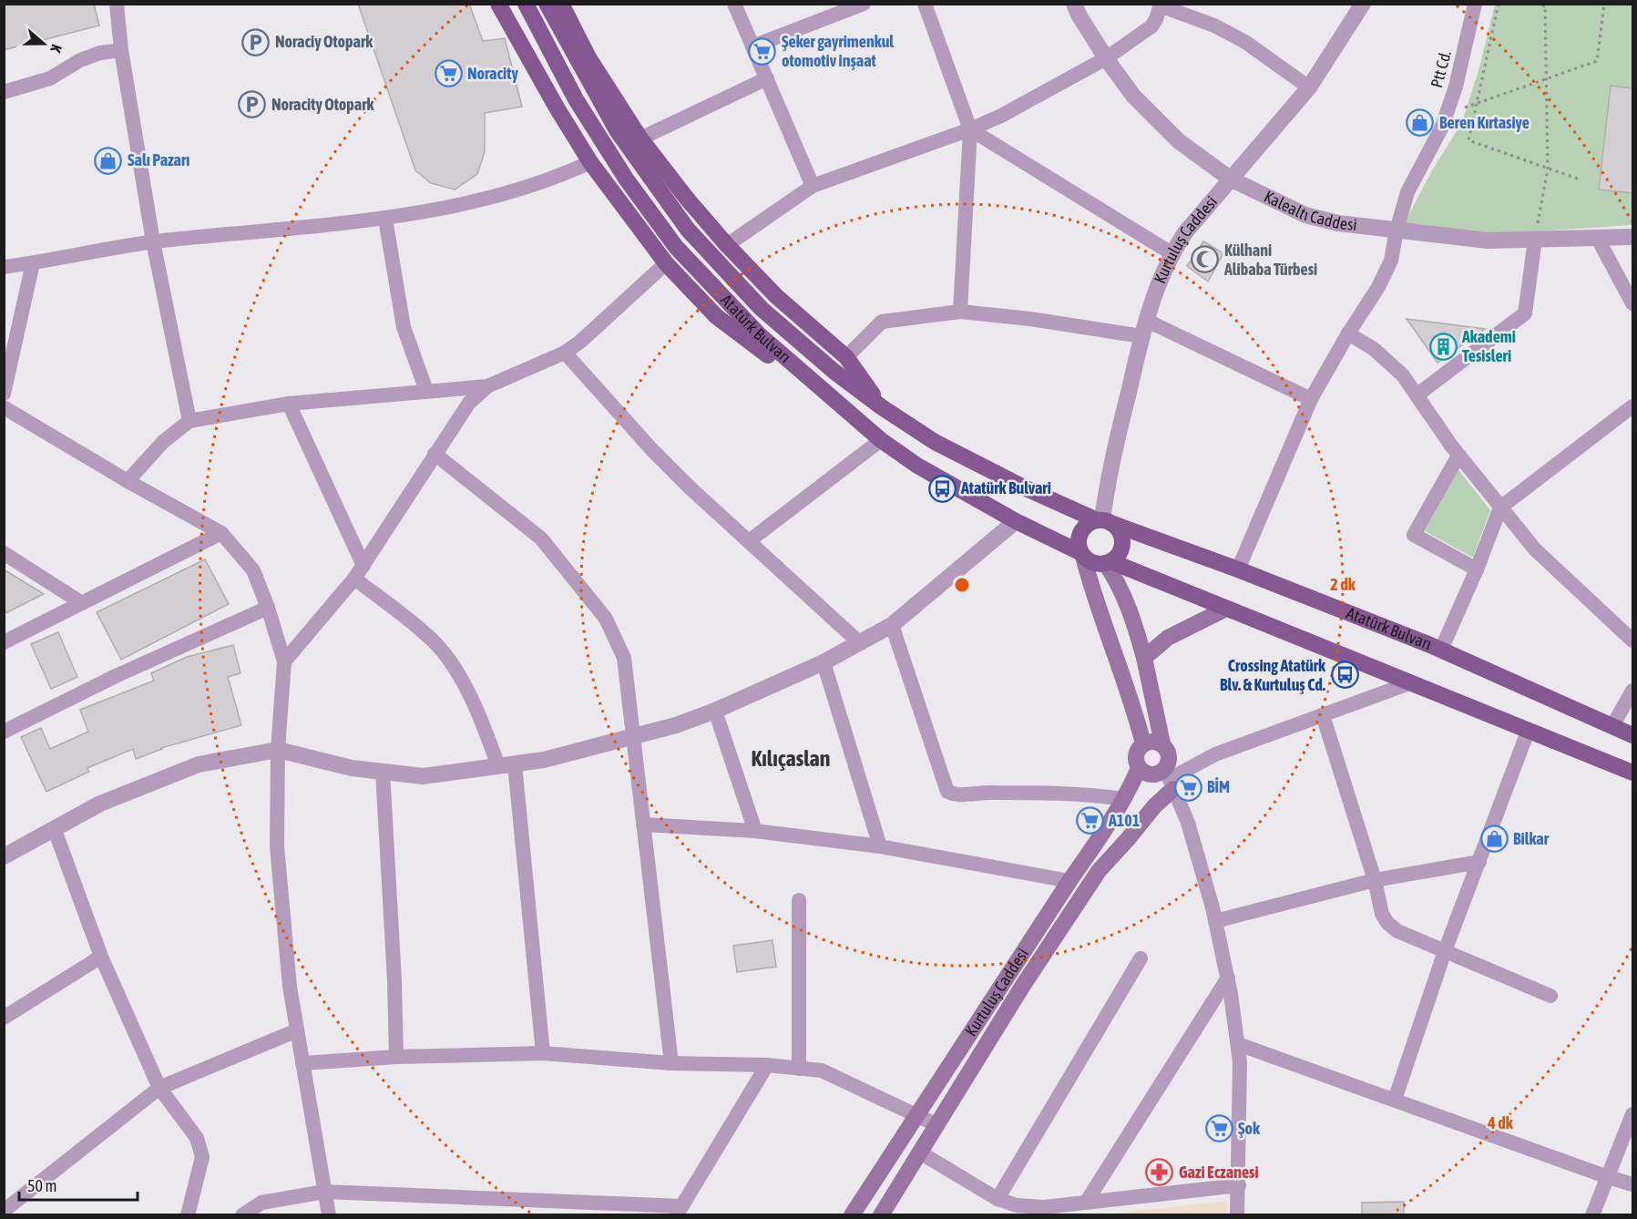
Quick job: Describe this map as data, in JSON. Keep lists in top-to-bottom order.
{
  "streets": {
    "main road": ["Kurtuluş Caddesi", "Atatürk Bulvarı"],
    "street": ["Ptt Cd.", "Kalealtı Caddesi"]
  },
  "crossings": [
    ["Ptt Cd.", "Kalealtı Caddesi"],
    ["Ptt Cd.", "Atatürk Bulvarı"],
    ["Kalealtı Caddesi", "Kurtuluş Caddesi"],
    ["Kurtuluş Caddesi", "Atatürk Bulvarı"]
  ],
  "districts": ["Kılıçaslan"],
  "places": {
    "parking": ["Noraciy Otopark", "Noracity Otopark"],
    "supermarket": [
      "Şeker gayrimenkul otomotiv inşaat",
      "Noracity",
      "BİM",
      "A101",
      "Şok"
    ],
    "shop": ["Beren Kırtasiye", "Salı Pazarı", "Bilkar"],
    "mosque": ["Külhani Alibaba Türbesi"],
    "building": ["Akademi Tesisleri"],
    "bus stop": ["Atatürk Bulvari", "Crossing Atatürk Blv. & Kurtuluş Cd."],
    "pharmacy": ["Gazi Eczanesi"]
  },
  "scale_bar": "50 m",
  "north": "right",
  "rings": ["2 dk", "4 dk"]
}
